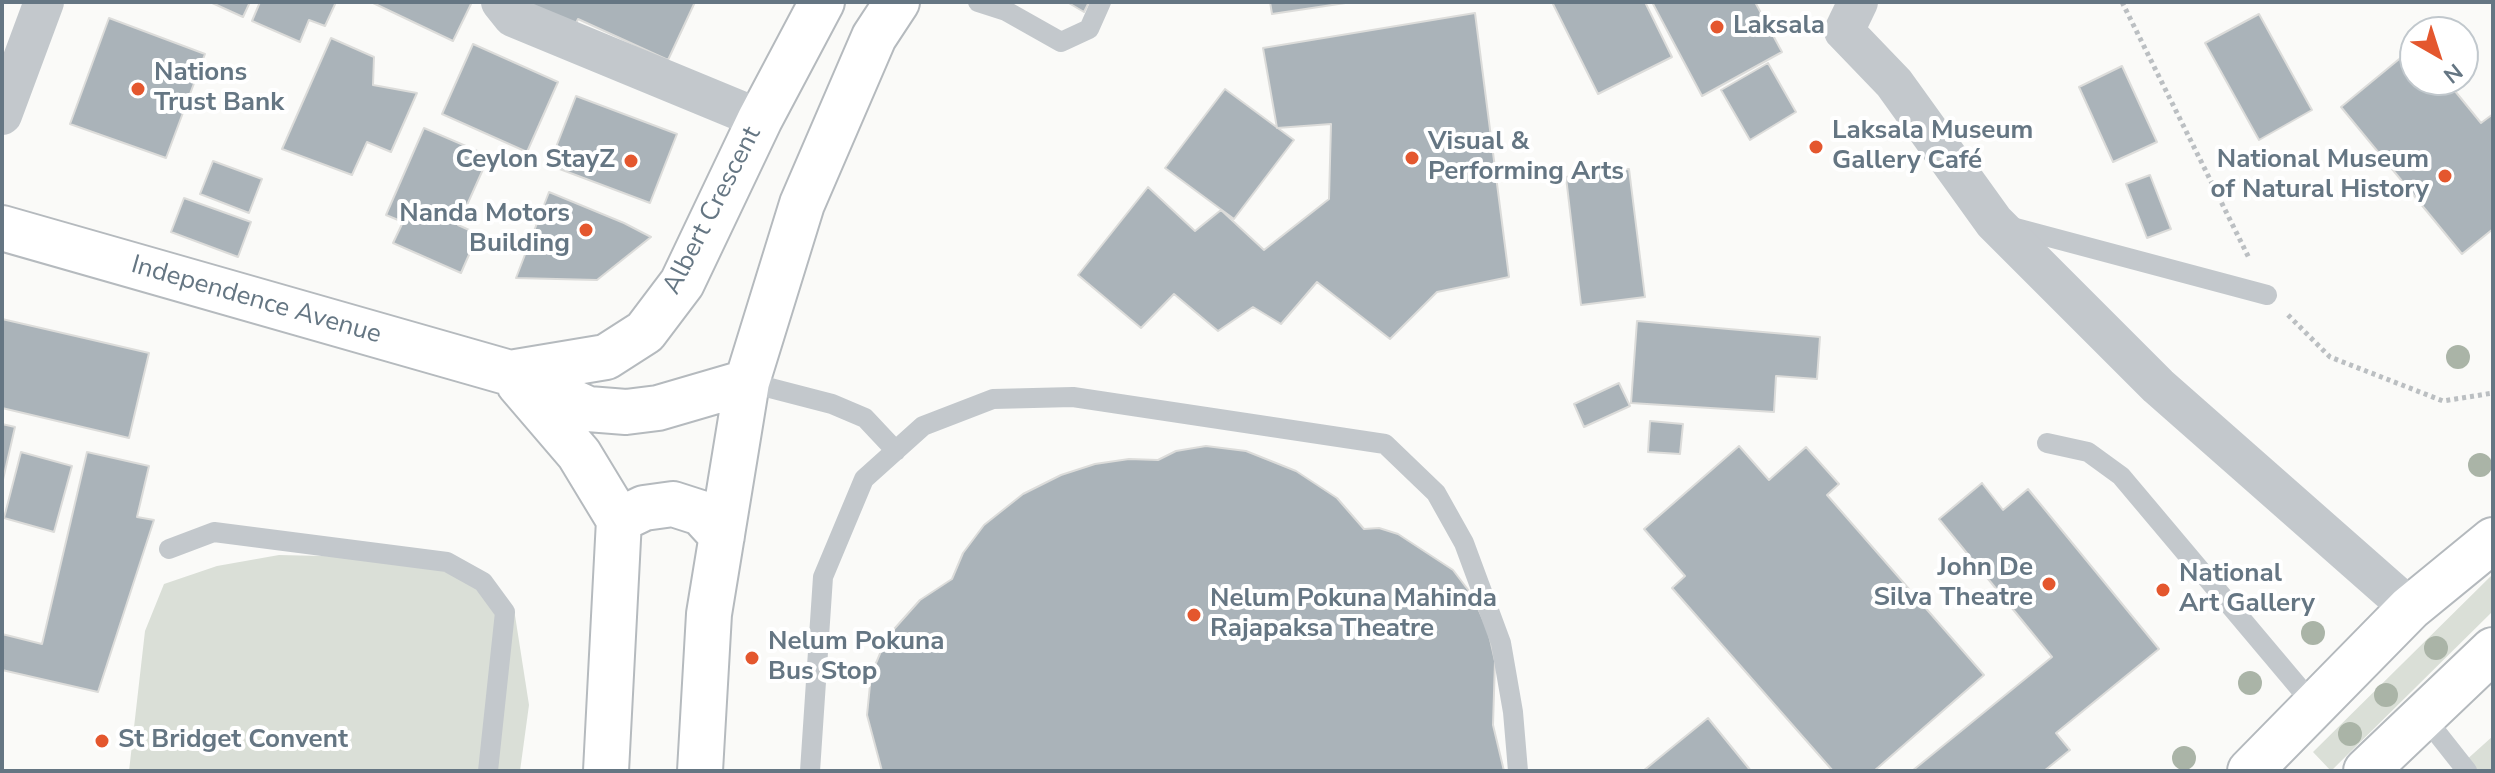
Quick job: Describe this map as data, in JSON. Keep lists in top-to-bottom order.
{
  "streets": {
    "main road": ["Albert Crescent", "Independence Avenue"]
  },
  "crossings": [
    ["Albert Crescent", "Independence Avenue"]
  ],
  "places": [
    "Laksala",
    "Nations Trust Bank",
    "Laksala Museum Gallery Café",
    "Visual & Performing Arts",
    "Ceylon StayZ",
    "National Museum of Natural History",
    "Nanda Motors Building",
    "John De Silva Theatre",
    "National Art Gallery",
    "Nelum Pokuna Mahinda Rajapaksa Theatre",
    "Nelum Pokuna Bus Stop",
    "St Bridget Convent"
  ],
  "north": "bottom right"
}
